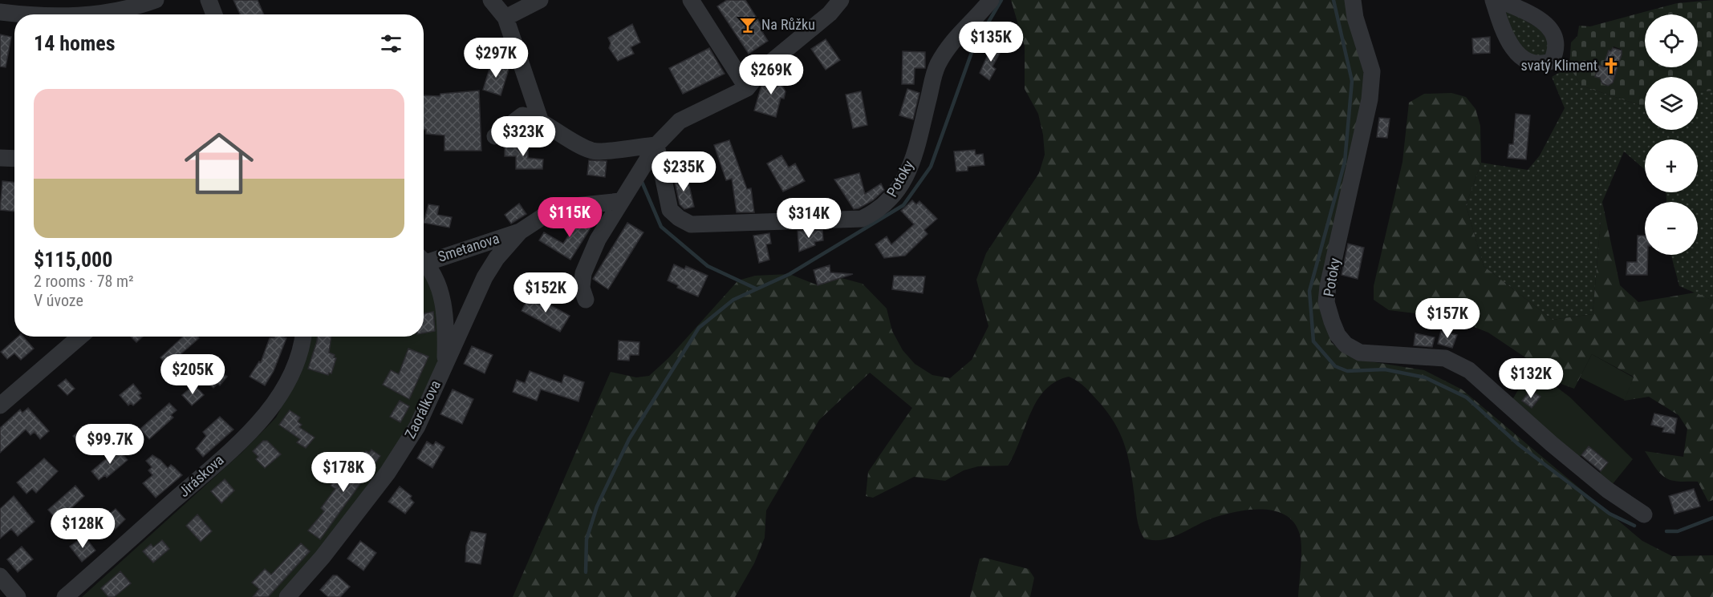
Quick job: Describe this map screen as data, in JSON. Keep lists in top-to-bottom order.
{
  "streets": {
    "street": [
      "Potoky",
      "Smetanova",
      "Zaorálkova",
      "Jiráskova"
    ]
  },
  "crossings": [
    ["Smetanova", "Zaorálkova"]
  ],
  "places": {
    "bar": ["Na Růžku"],
    "church": ["svatý Kliment"]
  },
  "page": {
    "map_buttons": ["+", "−"],
    "heading": "14 homes",
    "price": [
      "$135K",
      "$297K",
      "$269K",
      "$323K",
      "$235K",
      "$115K",
      "$314K",
      "$152K",
      "$157K",
      "$205K",
      "$132K",
      "$99.7K",
      "$178K",
      "$128K"
    ],
    "list": [
      {
        "name": "$115,000",
        "note": "2 rooms · 78 m² · V úvoze"
      }
    ]
  }
}
